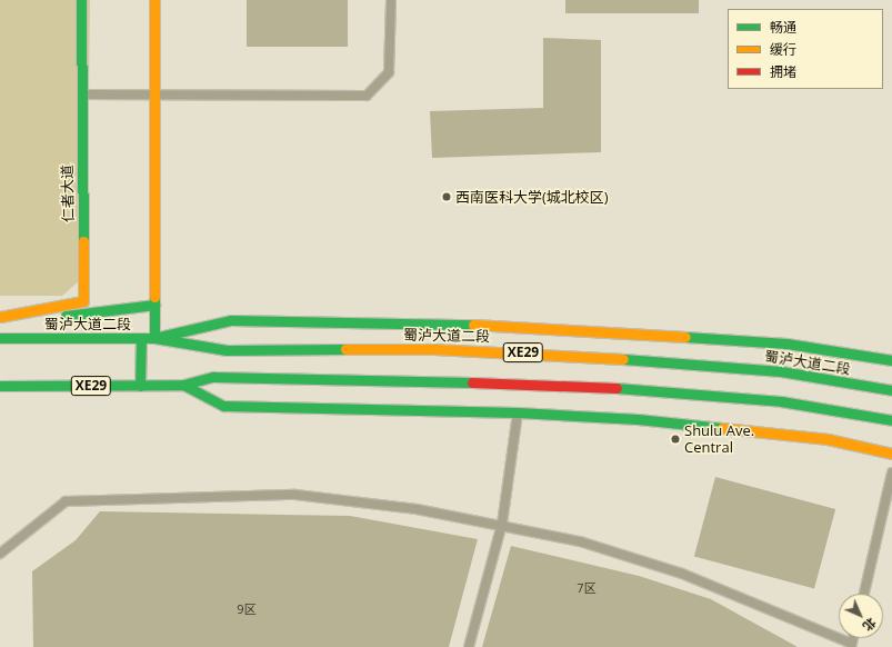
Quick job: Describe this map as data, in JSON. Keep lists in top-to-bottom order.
{
  "streets": {
    "main road": ["仁者大道", "蜀泸大道二段", "XE29"]
  },
  "places": ["西南医科大学(城北校区)", "Shulu Ave. Central"],
  "house_numbers": ["7区", "9区"],
  "legend": ["畅通", "缓行", "拥堵"],
  "north": "bottom right"
}
